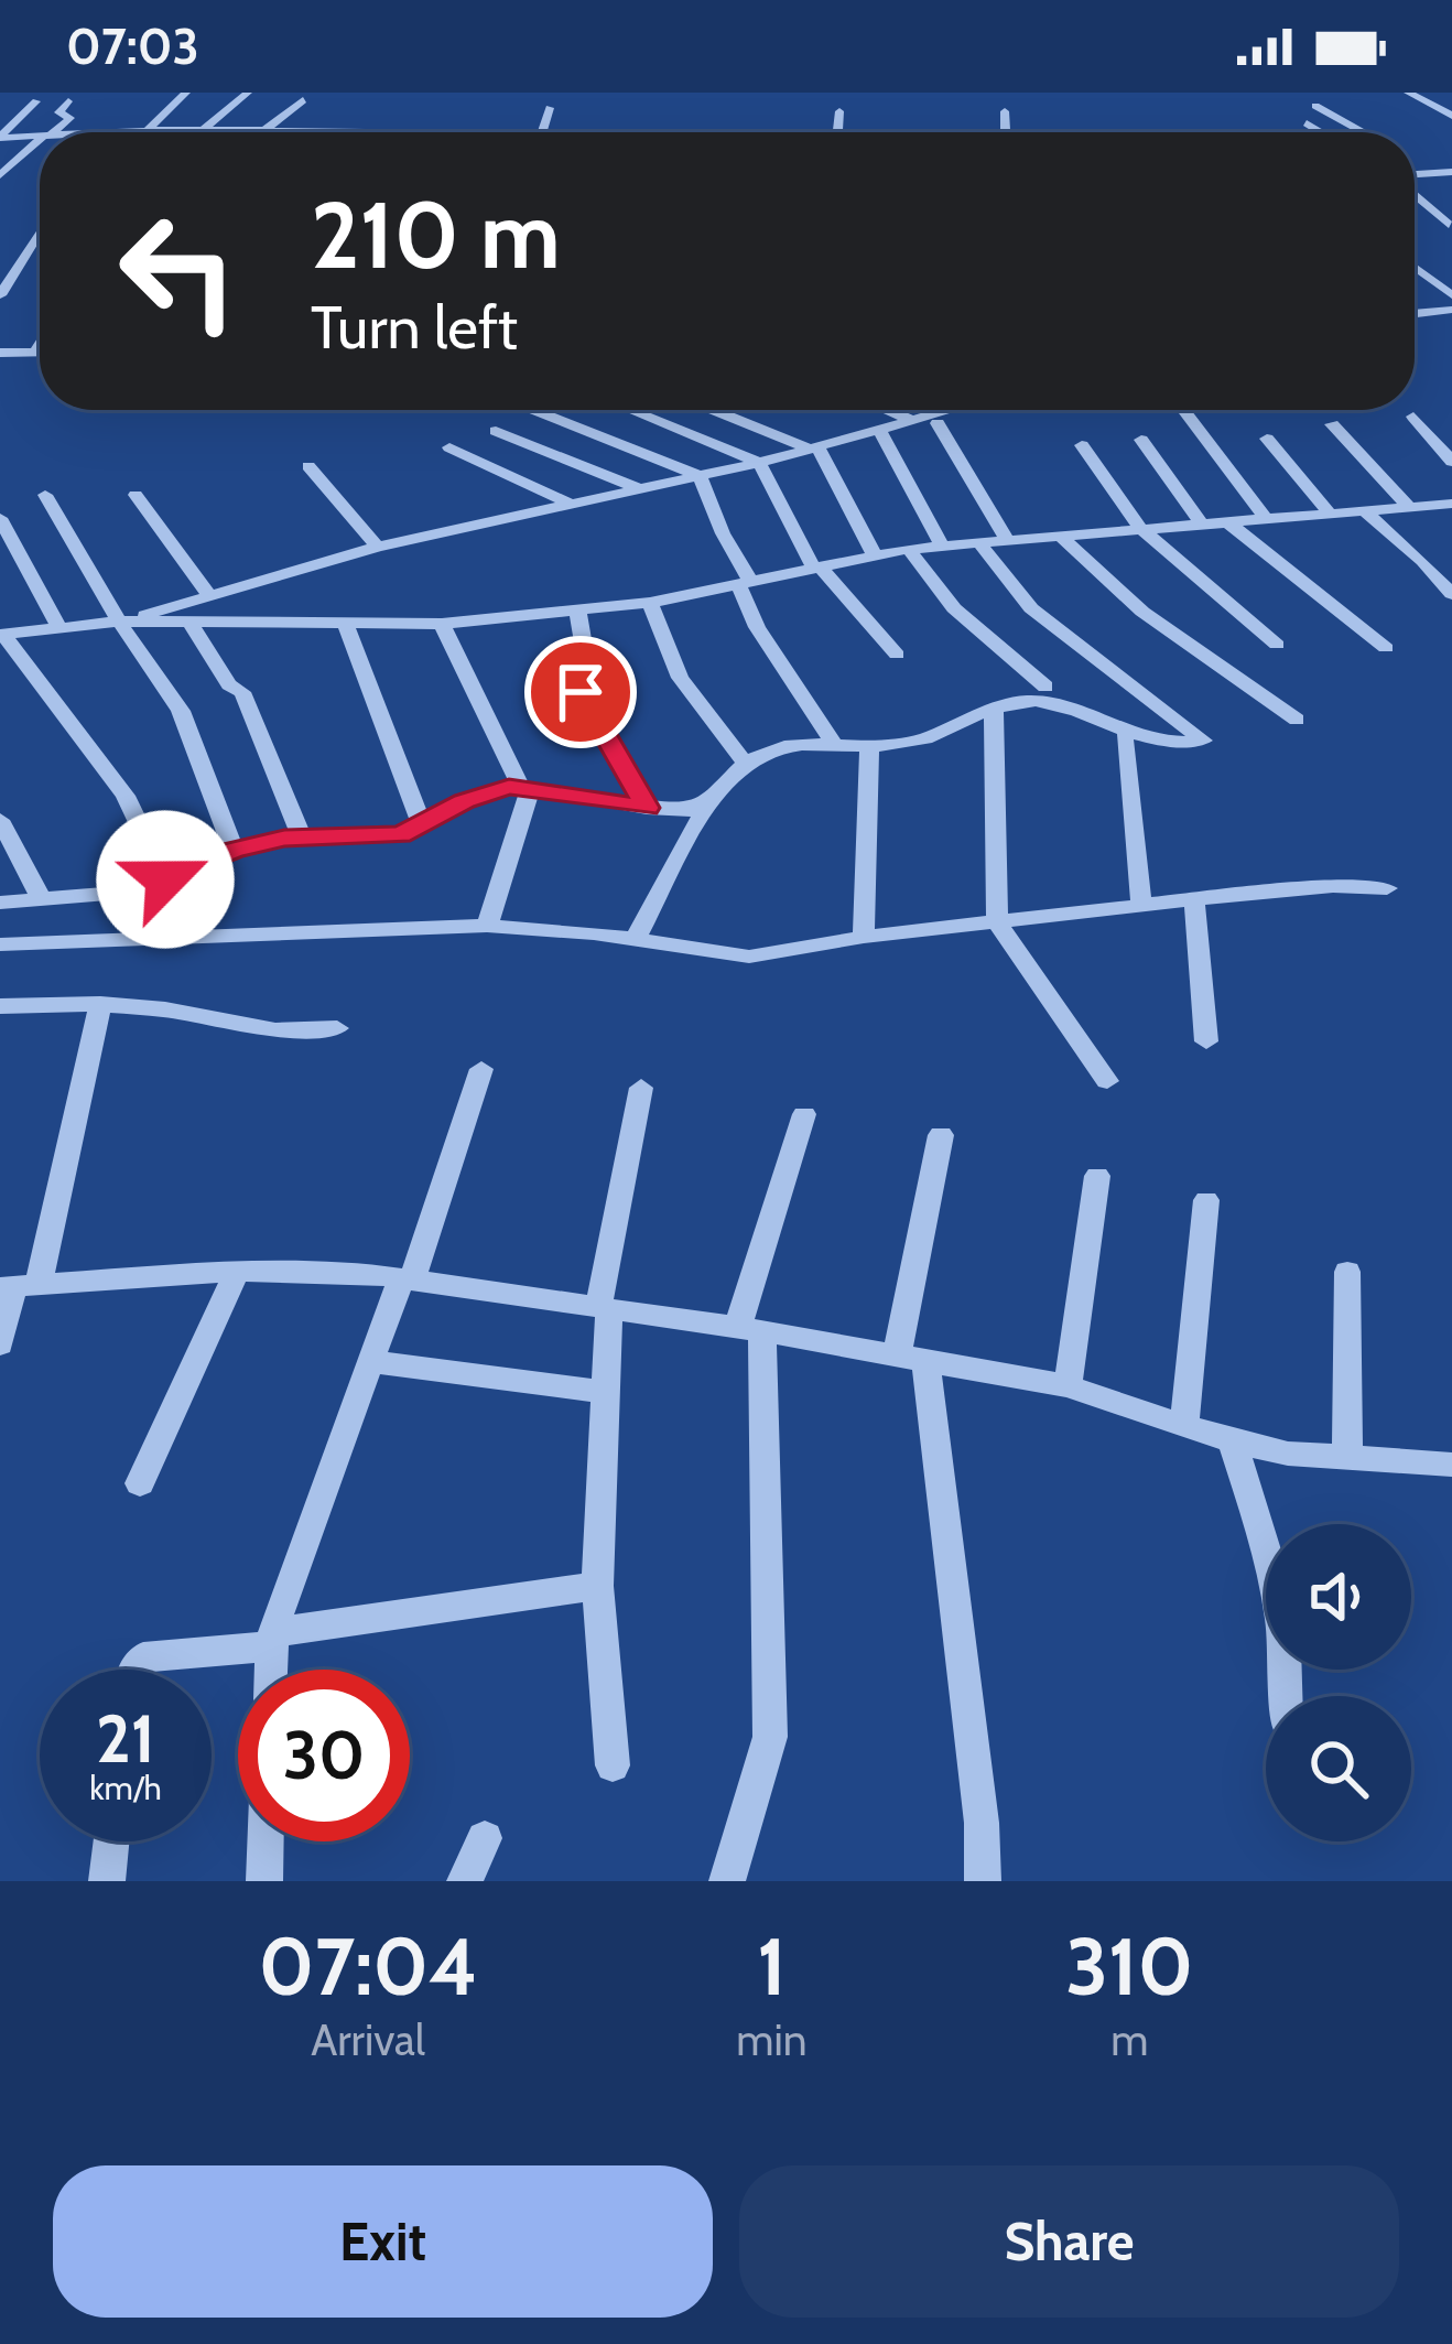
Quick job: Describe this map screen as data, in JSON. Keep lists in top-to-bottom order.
{
  "page": {
    "status": "07:03",
    "turn": ["210 m", "Turn left"],
    "speed": "21 km/h",
    "limit": "30",
    "eta": [
      "07:04",
      "Arrival",
      "1",
      "min",
      "310",
      "m"
    ],
    "buttons": ["Exit", "Share"]
  }
}
